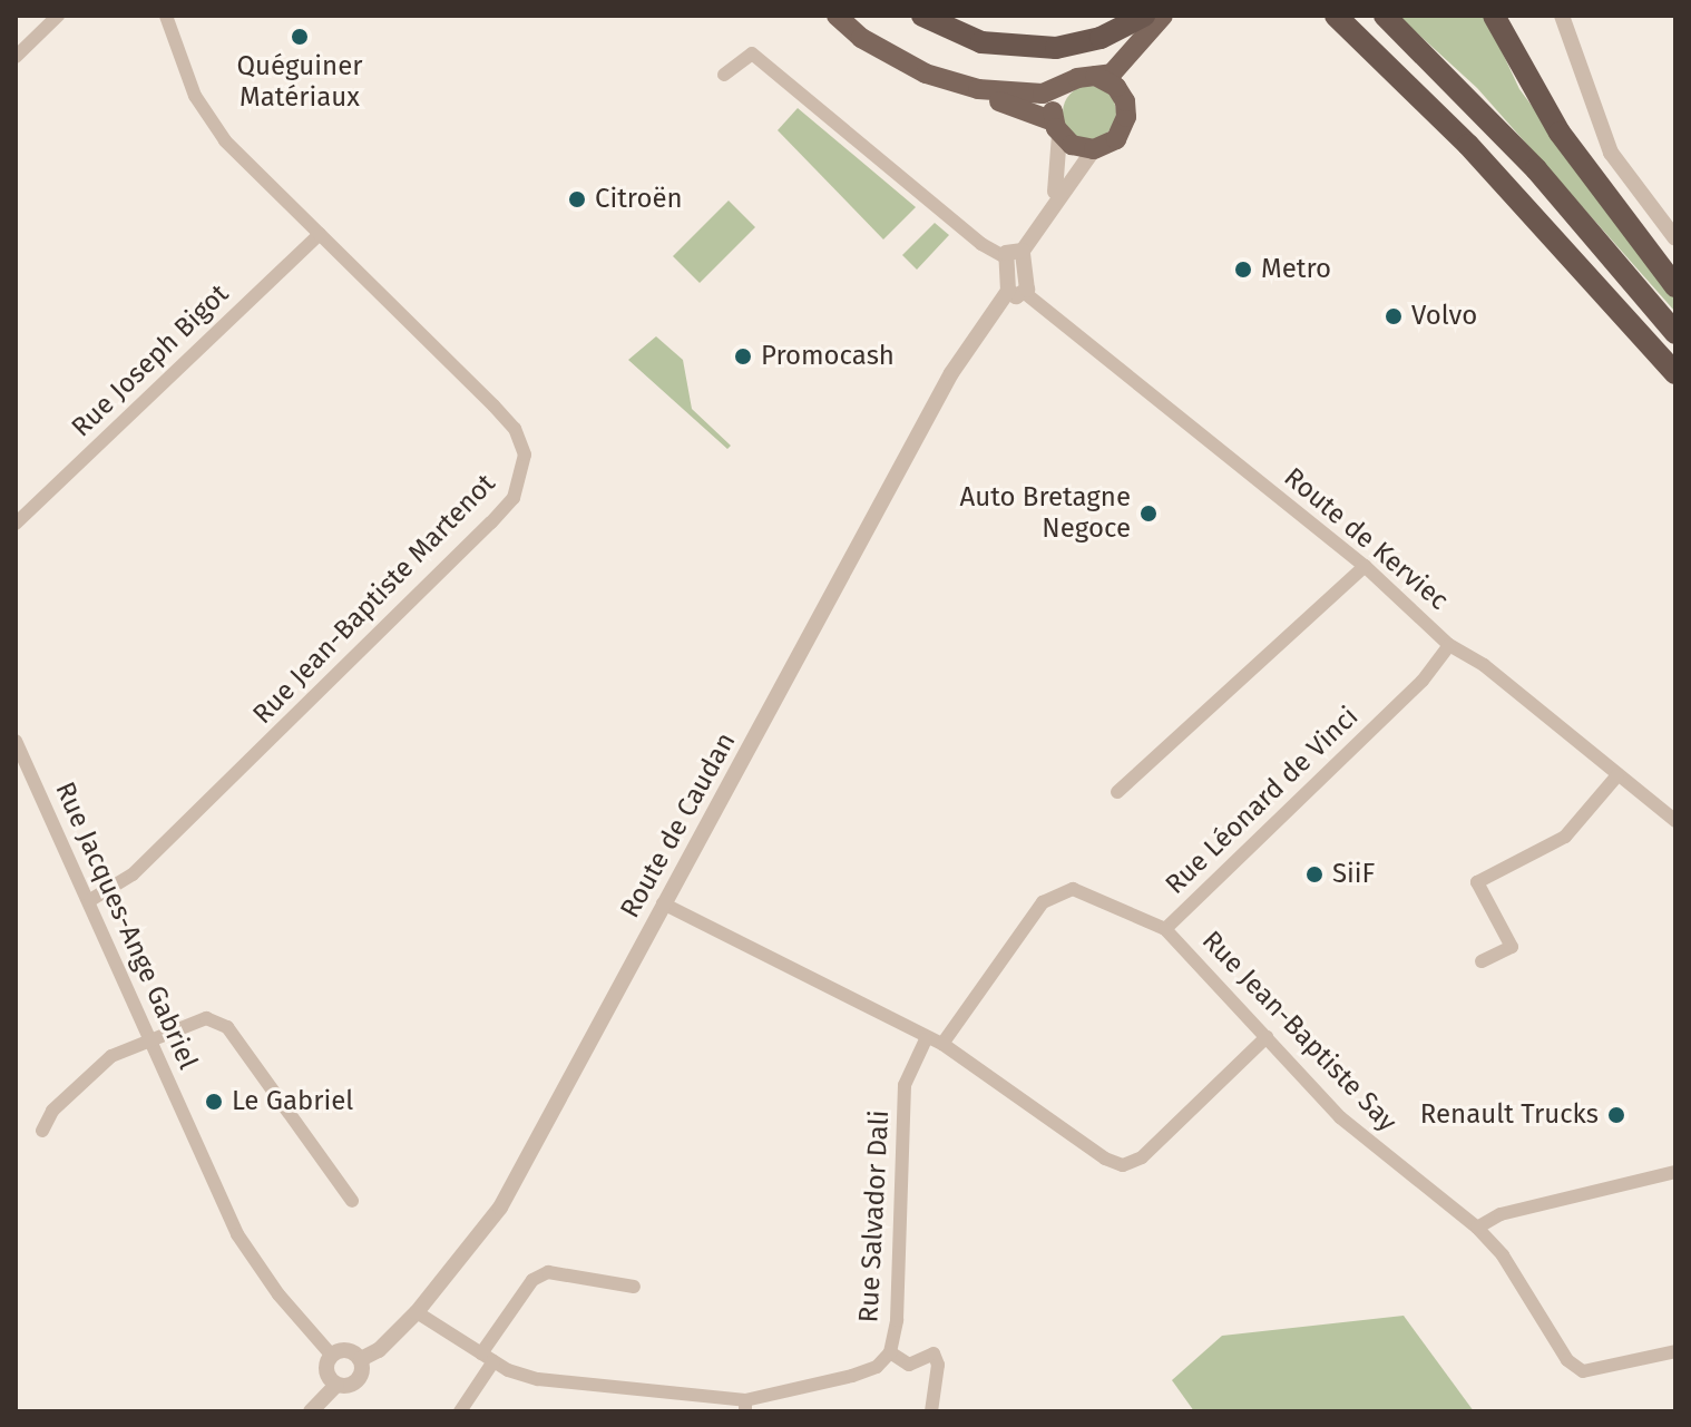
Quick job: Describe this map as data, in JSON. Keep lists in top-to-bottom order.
{
  "streets": {
    "street": [
      "Rue Joseph Bigot",
      "Route de Kerviec",
      "Rue Jean-Baptiste Martenot",
      "Rue Léonard de Vinci",
      "Route de Caudan",
      "Rue Jacques-Ange Gabriel",
      "Rue Jean-Baptiste Say",
      "Rue Salvador Dali"
    ]
  },
  "crossings": [
    ["Rue Joseph Bigot", "Rue Jean-Baptiste Martenot"],
    ["Route de Kerviec", "Rue Léonard de Vinci"],
    ["Route de Kerviec", "Route de Caudan"],
    ["Rue Jean-Baptiste Martenot", "Rue Jacques-Ange Gabriel"],
    ["Rue Léonard de Vinci", "Rue Jean-Baptiste Say"],
    ["Route de Caudan", "Rue Jacques-Ange Gabriel"],
    ["Route de Caudan", "Rue Salvador Dali"]
  ],
  "places": [
    "Quéguiner Matériaux",
    "Citroën",
    "Metro",
    "Volvo",
    "Promocash",
    "Auto Bretagne Negoce",
    "SiiF",
    "Le Gabriel",
    "Renault Trucks"
  ]
}
